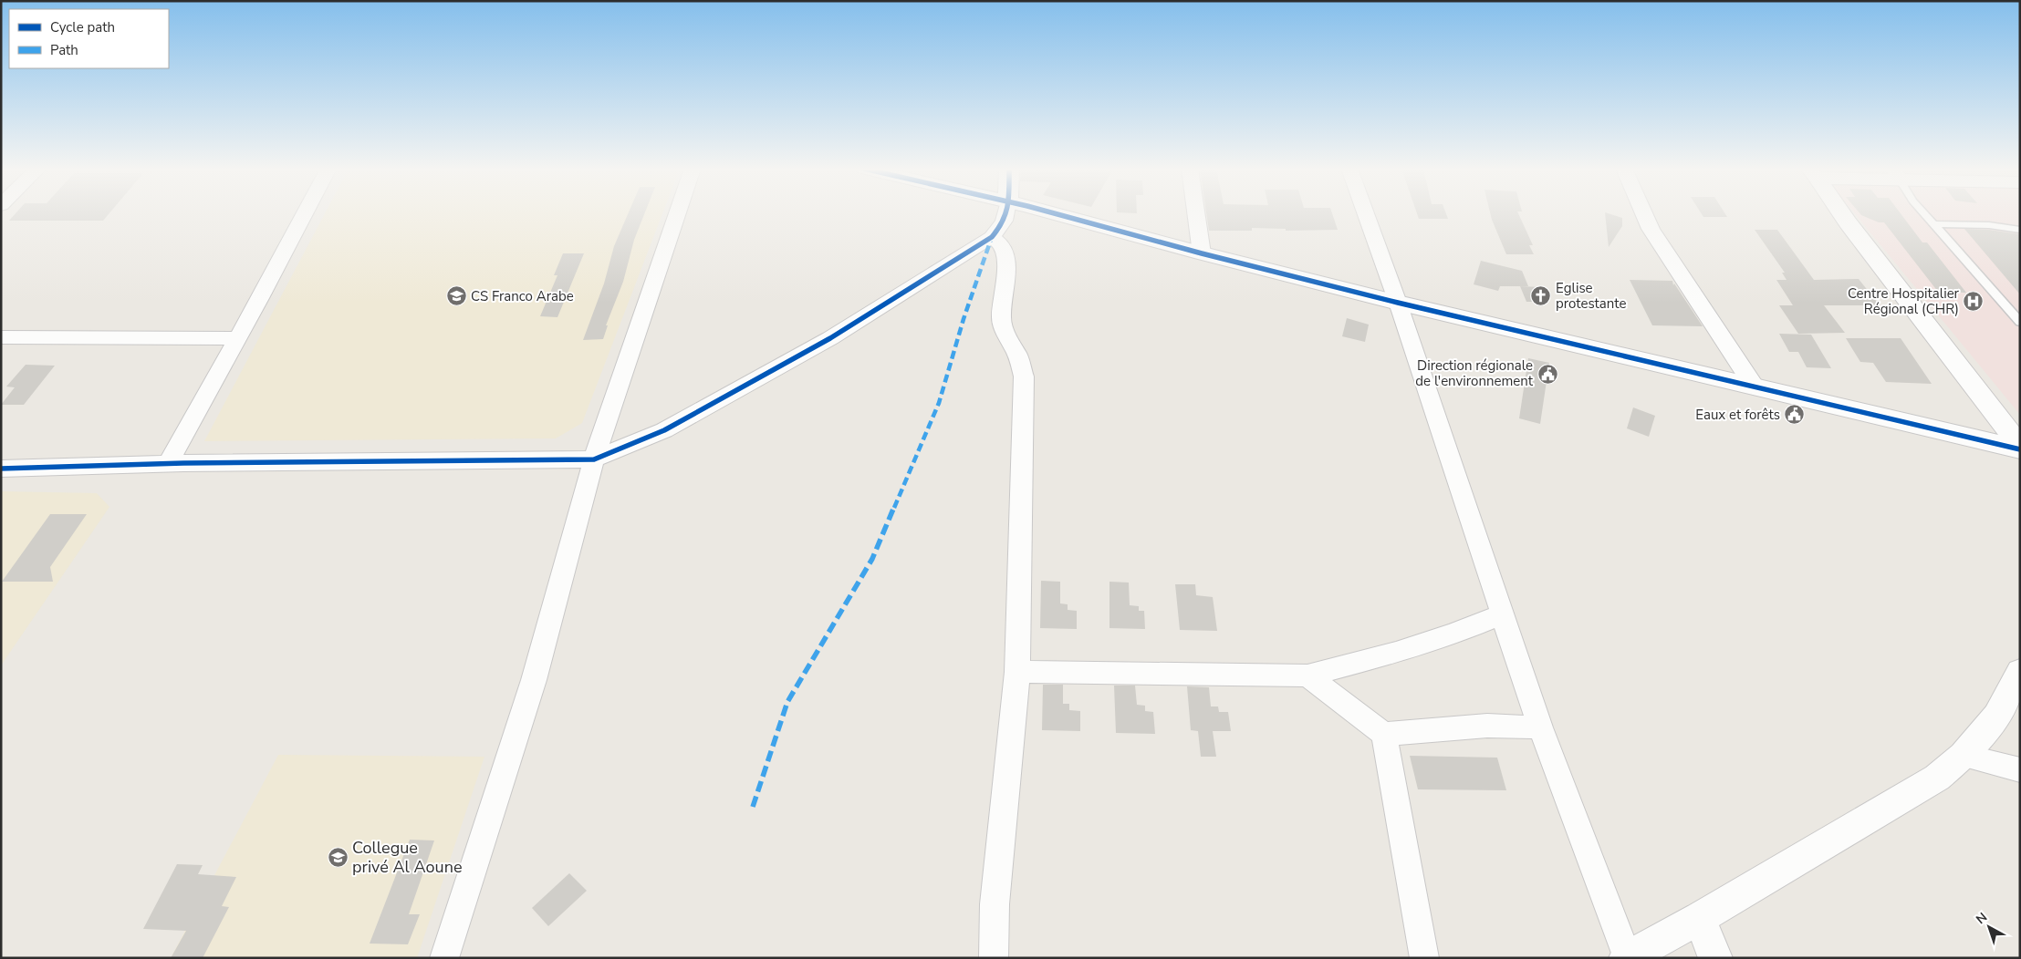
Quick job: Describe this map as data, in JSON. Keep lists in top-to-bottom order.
{
  "places": {
    "school or university": ["CS Franco Arabe", "Collegue privé Al Aoune"],
    "church": ["Eglise protestante"],
    "hospital": ["Centre Hospitalier Régional (CHR)"],
    "public building": ["Direction régionale de l'environnement", "Eaux et forêts"]
  },
  "legend": ["Cycle path", "Path"],
  "north": "top left"
}
